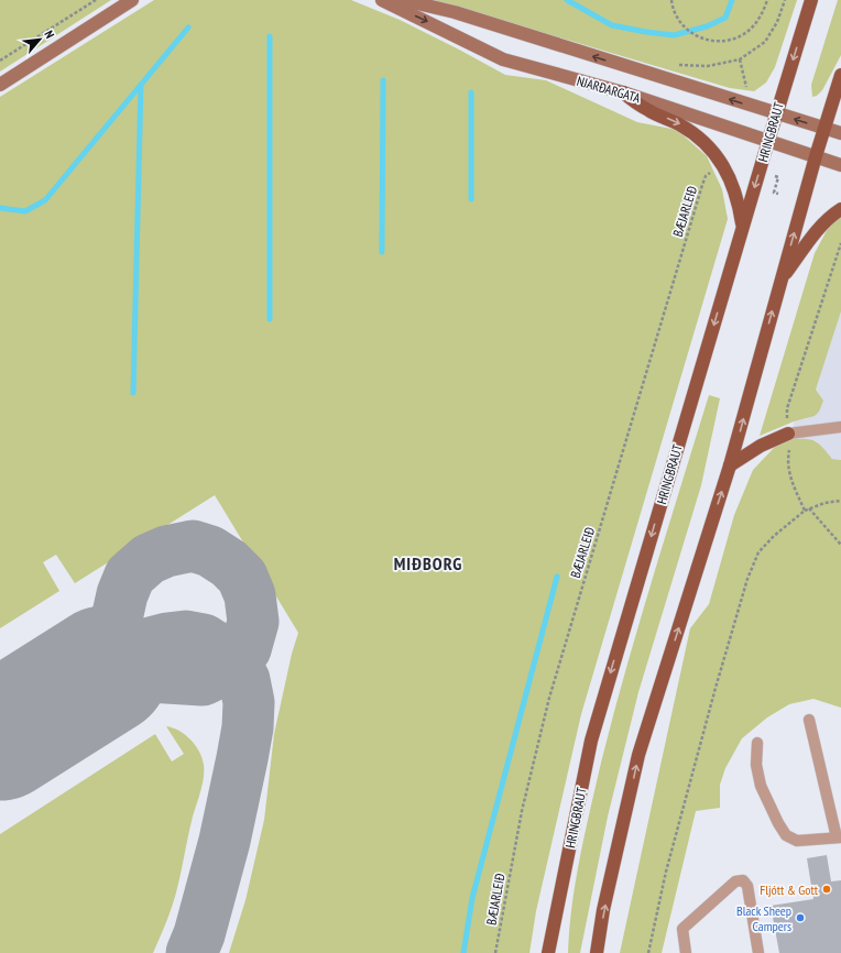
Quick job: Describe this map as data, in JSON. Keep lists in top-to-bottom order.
{
  "streets": {
    "main road": ["NJARÐARGATA", "HRINGBRAUT"],
    "path": ["BÆJARLEIÐ"]
  },
  "crossings": [
    ["NJARÐARGATA", "HRINGBRAUT"]
  ],
  "districts": ["MIÐBORG"],
  "places": ["Fljótt & Gott", "Black Sheep Campers"],
  "north": "top right"
}
